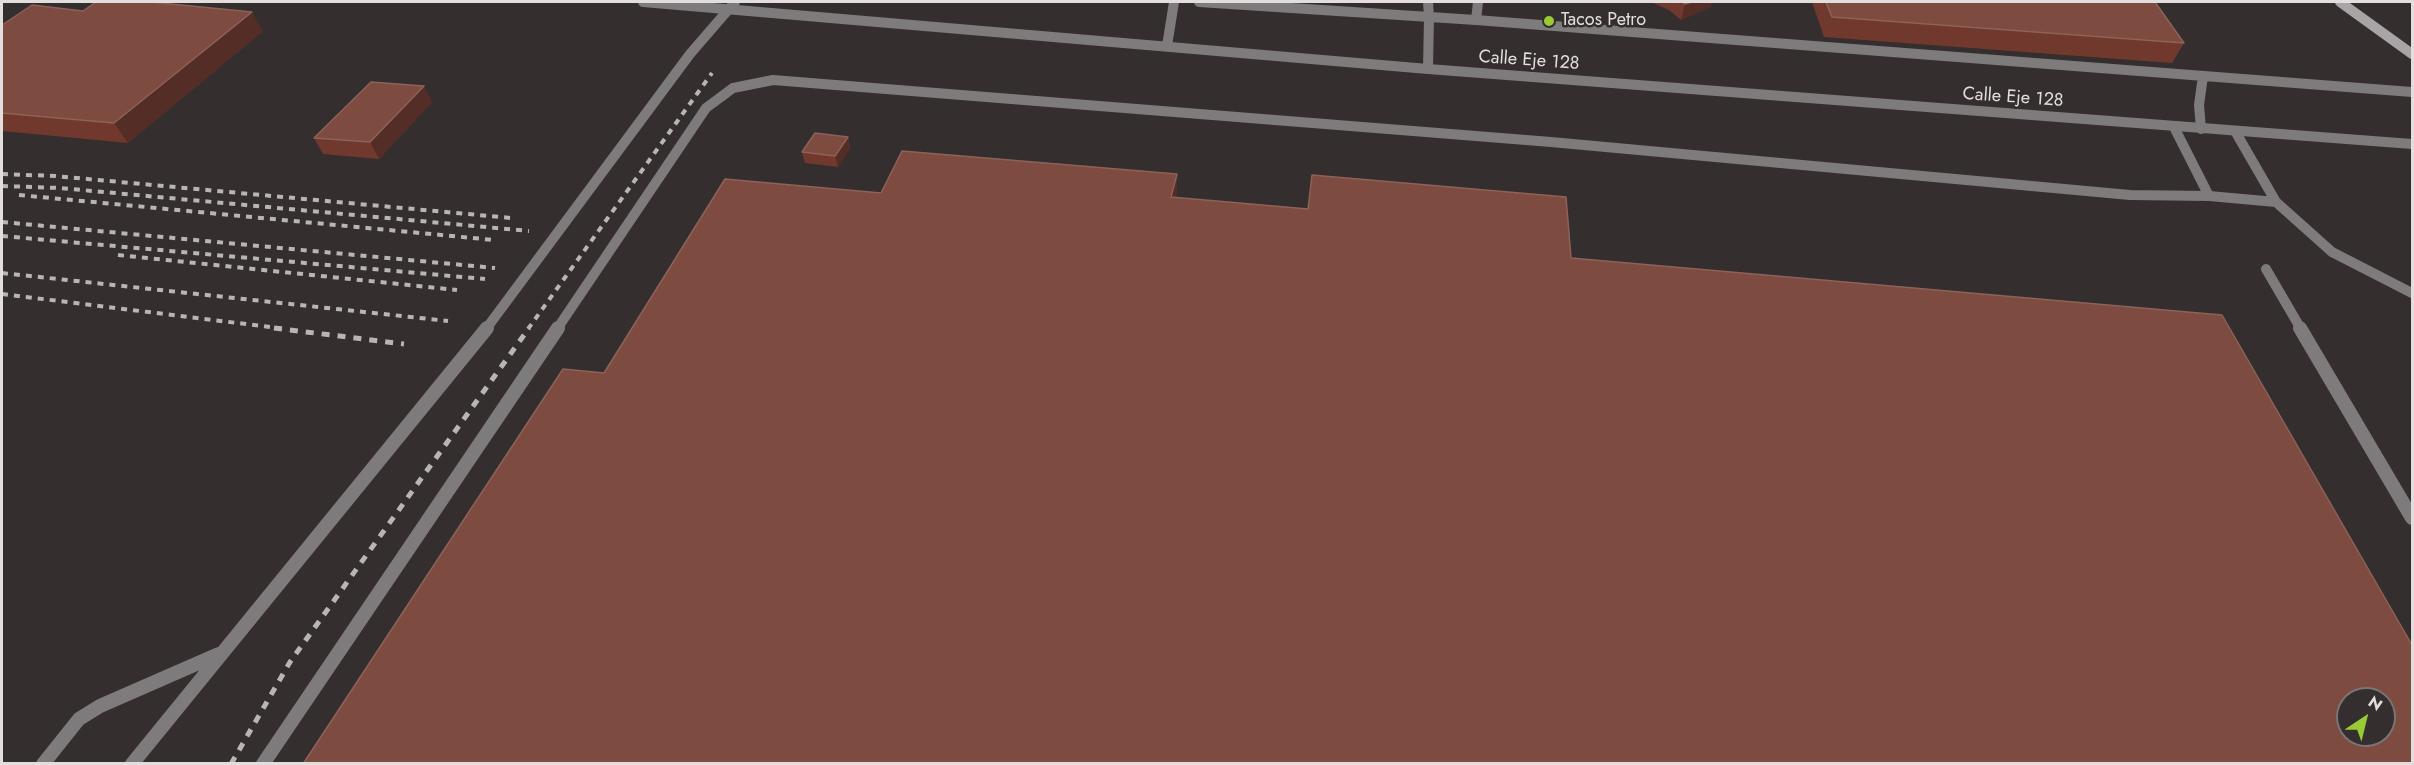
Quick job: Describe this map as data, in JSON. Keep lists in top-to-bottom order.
{
  "streets": {
    "street": ["Calle Eje 128"]
  },
  "places": ["Tacos Petro"],
  "north": "top right"
}
